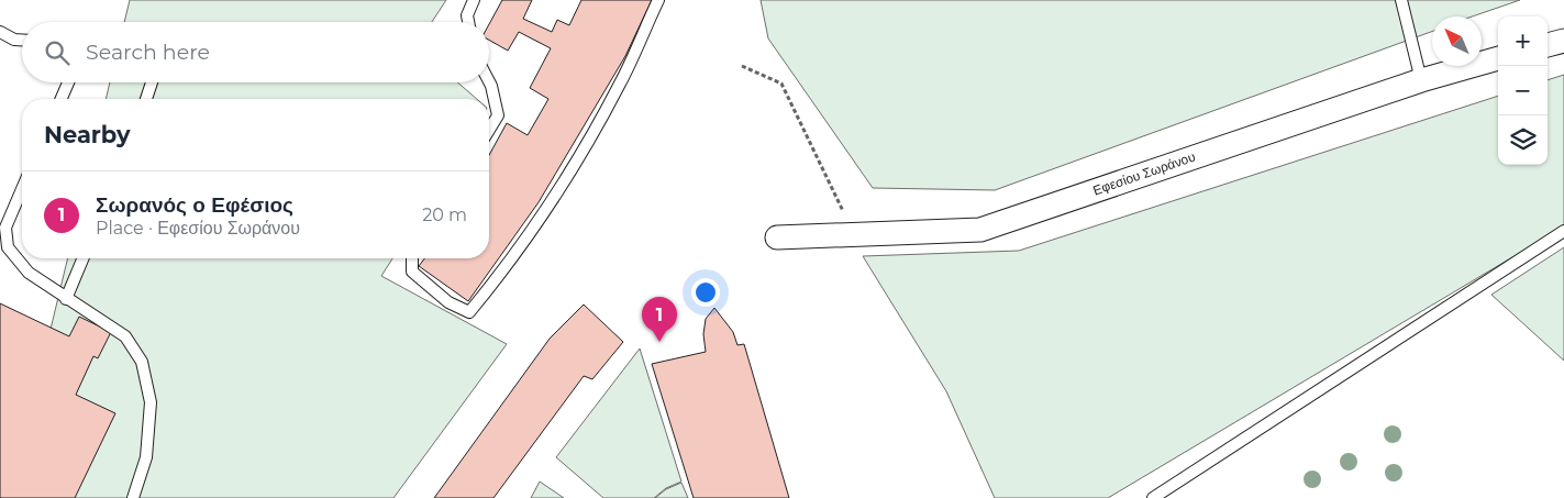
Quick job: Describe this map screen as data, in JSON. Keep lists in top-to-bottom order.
{
  "streets": {
    "street": ["Εφεσίου Σωράνου"]
  },
  "north": "top left",
  "page": {
    "map_buttons": ["+", "−"],
    "search": "Search here",
    "heading": "Nearby",
    "list": [
      {
        "mark": "1",
        "name": "Σωρανός ο Εφέσιος",
        "note": "Place · Εφεσίου Σωράνου",
        "value": "20 m"
      }
    ],
    "pins": "1"
  }
}
